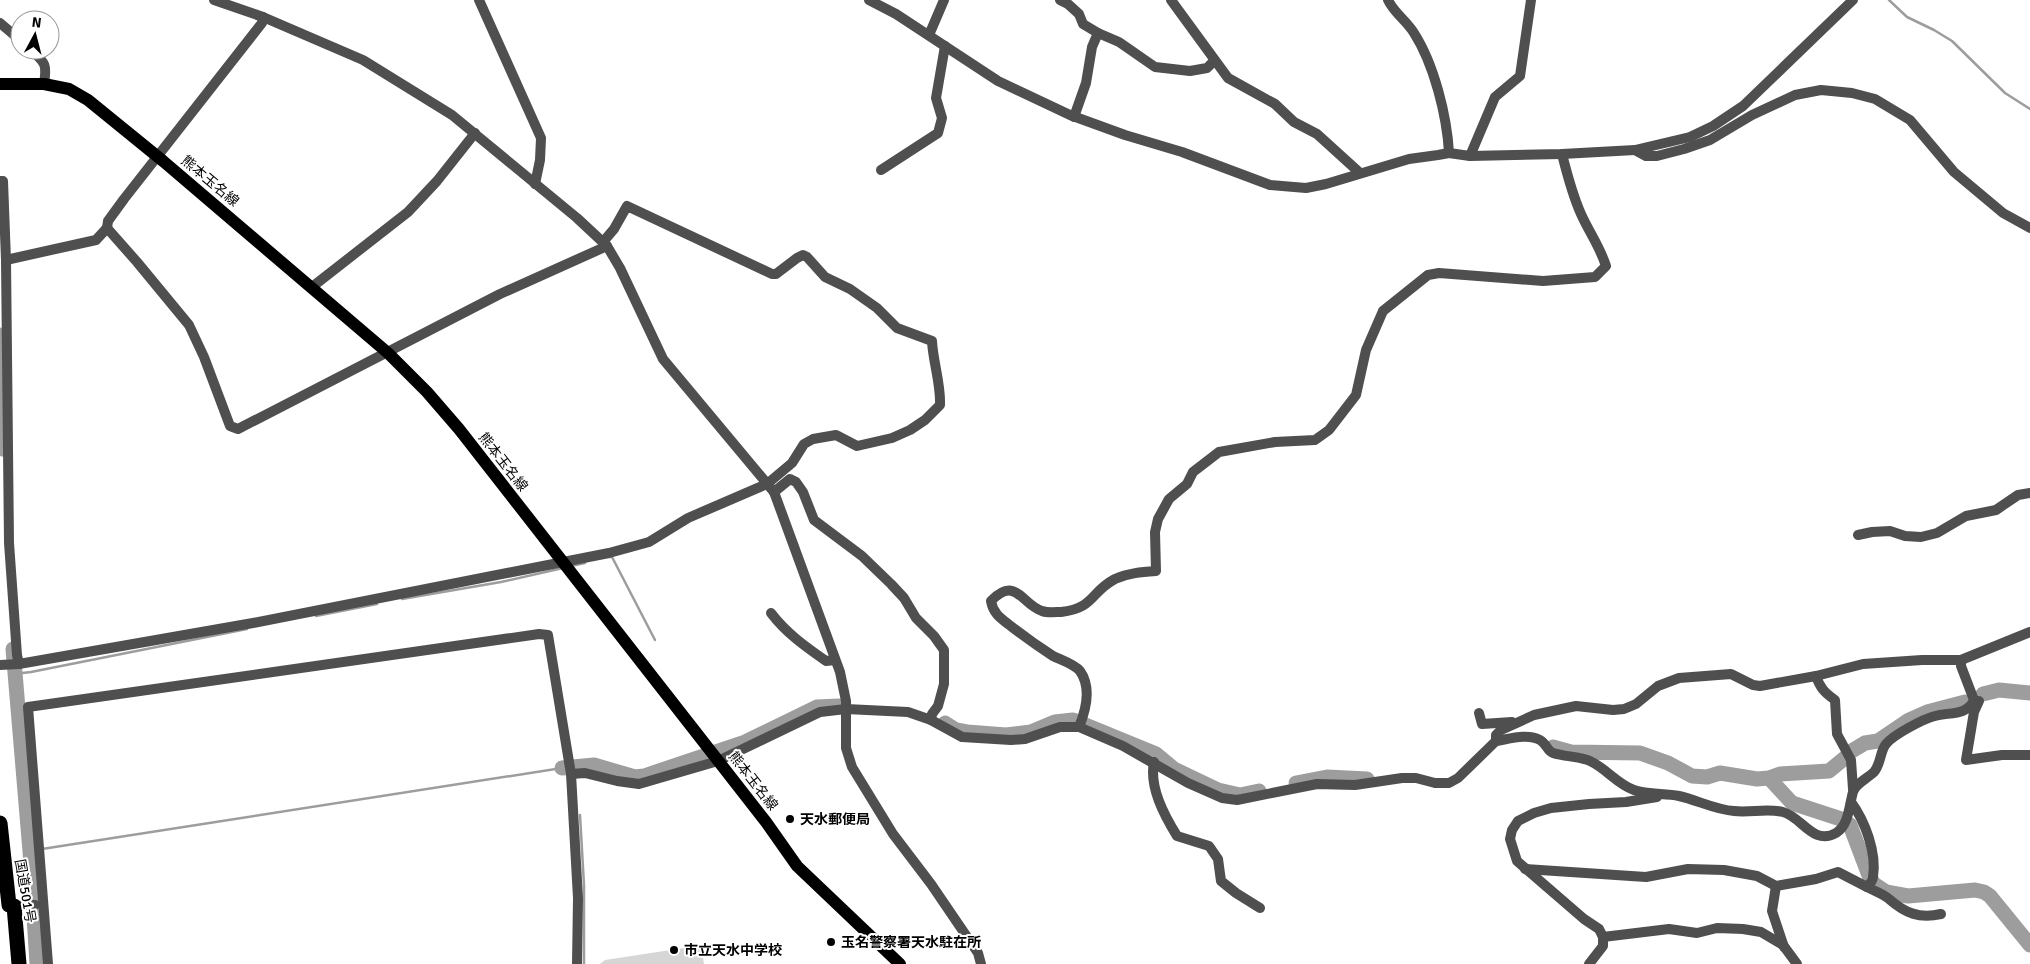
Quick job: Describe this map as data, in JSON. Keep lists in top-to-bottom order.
{
  "streets": {
    "highway": ["国道501号"],
    "main road": ["熊本玉名線"]
  },
  "places": ["天水郵便局", "玉名警察署天水駐在所", "市立天水中学校"],
  "north": "top"
}
